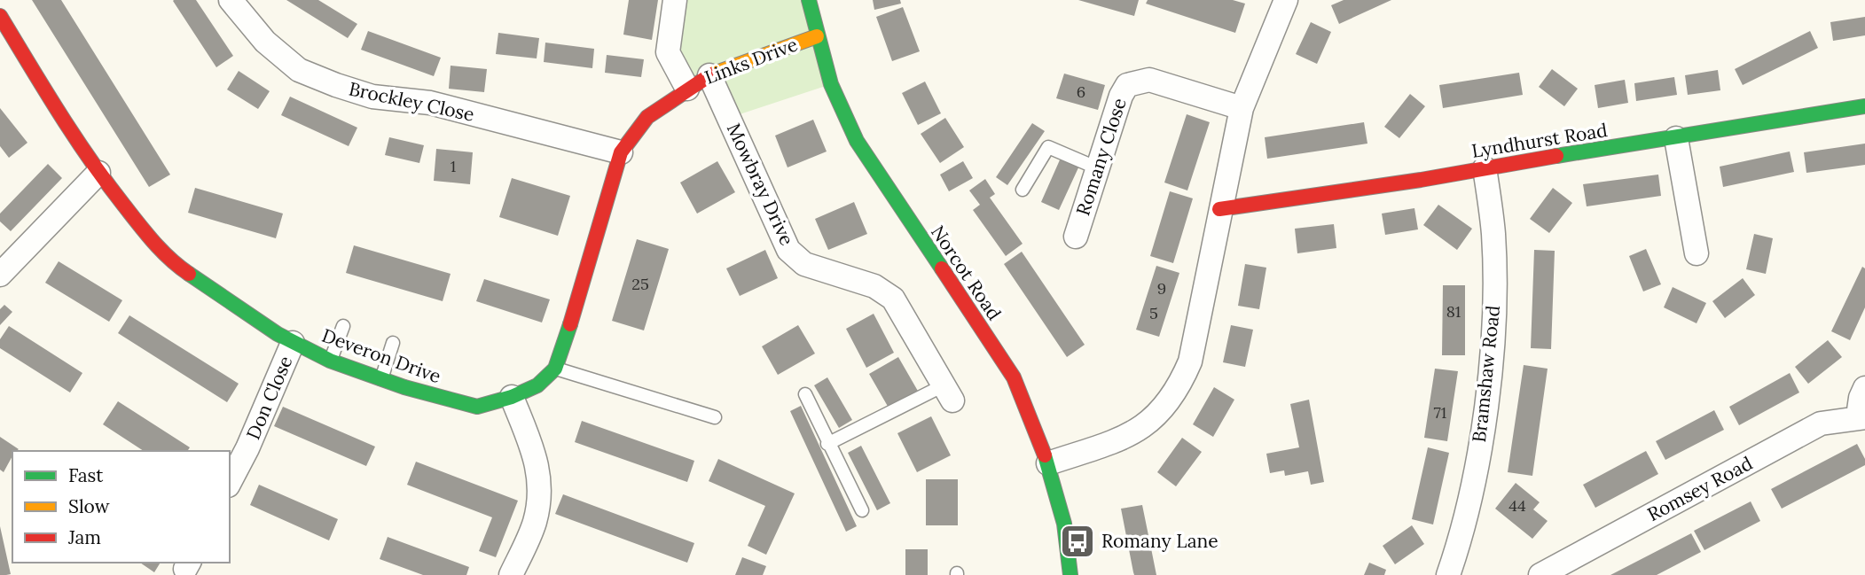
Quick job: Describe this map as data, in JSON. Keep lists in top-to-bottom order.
{
  "streets": {
    "street": [
      "Links Drive",
      "Brockley Close",
      "Lyndhurst Road",
      "Romany Close",
      "Mowbray Drive",
      "Norcot Road",
      "Deveron Drive",
      "Bramshaw Road",
      "Don Close",
      "Romsey Road"
    ]
  },
  "crossings": [
    ["Links Drive", "Brockley Close"],
    ["Links Drive", "Mowbray Drive"],
    ["Links Drive", "Norcot Road"],
    ["Lyndhurst Road", "Bramshaw Road"],
    ["Deveron Drive", "Don Close"]
  ],
  "places": {
    "bus stop": ["Romany Lane"]
  },
  "house_numbers": [
    "6",
    "1",
    "25",
    "9",
    "81",
    "5",
    "71",
    "44"
  ],
  "legend": ["Fast", "Slow", "Jam"]
}
